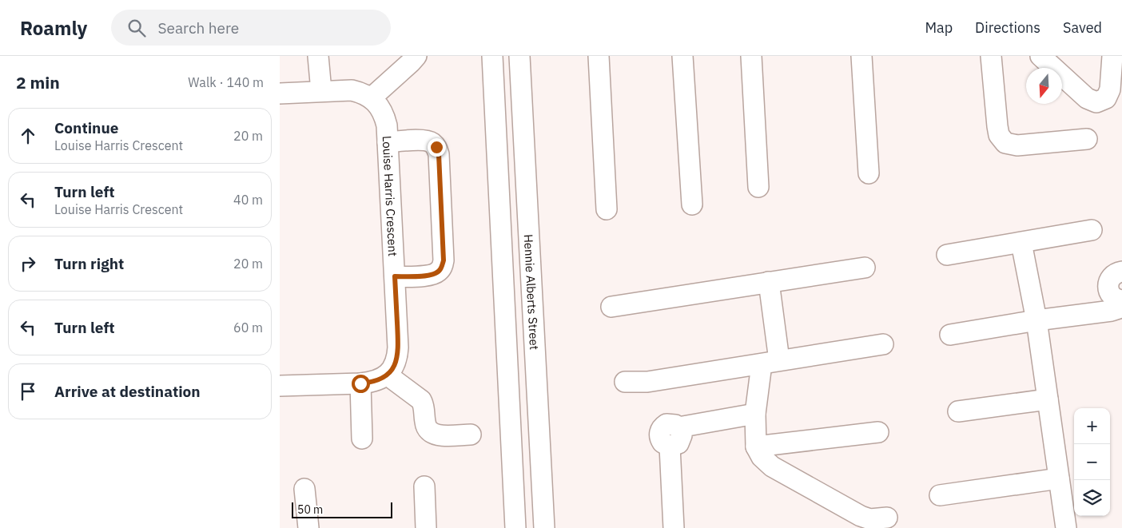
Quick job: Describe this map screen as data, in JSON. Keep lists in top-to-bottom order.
{
  "streets": {
    "street": ["Louise Harris Crescent", "Hennie Alberts Street"]
  },
  "scale_bar": "50 m",
  "north": "bottom",
  "page": {
    "header": "Roamly",
    "search": "Search here",
    "nav": ["Map", "Directions", "Saved"],
    "heading": ["2 min", "Walk · 140 m"],
    "list": [
      ["Continue", "Louise Harris Crescent", "20 m"],
      ["Turn left", "Louise Harris Crescent", "40 m"],
      ["Turn right", "20 m"],
      ["Turn left", "60 m"],
      "Arrive at destination"
    ],
    "map_buttons": ["+", "−"],
    "scale": "50 m"
  }
}
